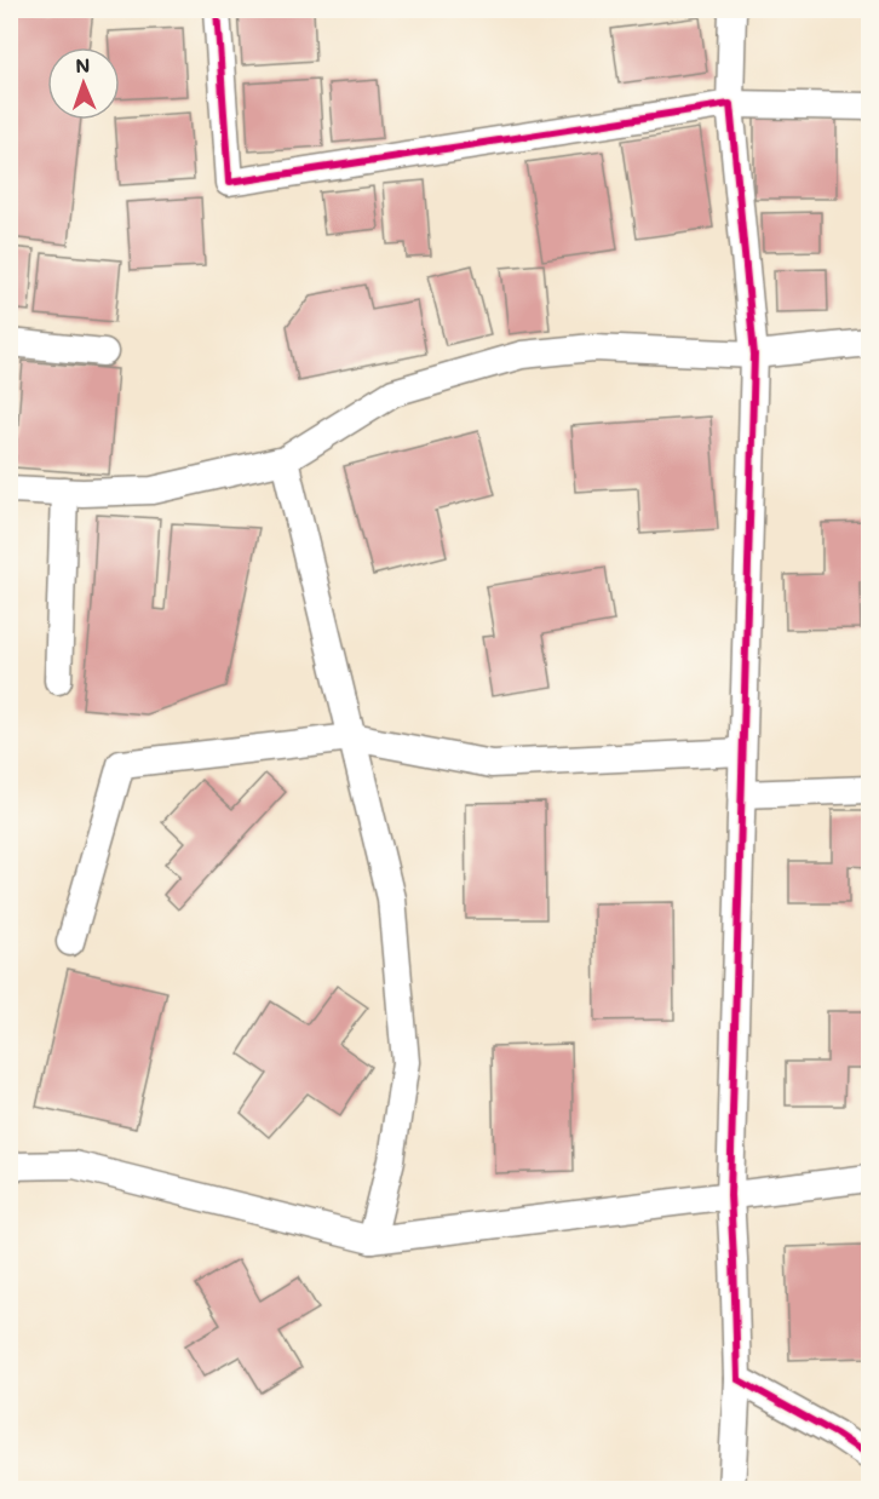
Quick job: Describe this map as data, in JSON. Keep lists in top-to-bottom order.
{
  "north": "top"
}
